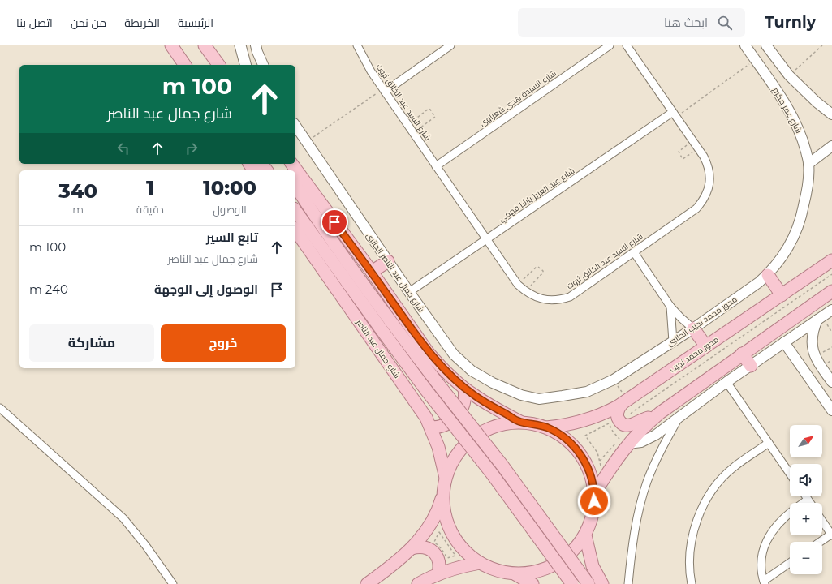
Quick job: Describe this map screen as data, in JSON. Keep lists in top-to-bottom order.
{
  "streets": {
    "main road": ["شارع جمال عبد الناصر", "محور محمد نجيب"],
    "street": [
      "شارع السيدة هدى شعراوى",
      "شارع السيد عبد الخالق ثروت",
      "شارع عمر مكرم",
      "شارع عبد العزيز باشا فهمي",
      "شارع جمال عبد الناصر الجانبى",
      "محور محمد نجيب الجانبى"
    ]
  },
  "crossings": [
    ["شارع السيدة هدى شعراوى", "شارع السيد عبد الخالق ثروت"],
    ["شارع السيد عبد الخالق ثروت", "شارع عبد العزيز باشا فهمي"],
    ["شارع عمر مكرم", "محور محمد نجيب الجانبى"],
    ["شارع عبد العزيز باشا فهمي", "شارع جمال عبد الناصر الجانبى"],
    ["شارع جمال عبد الناصر الجانبى", "محور محمد نجيب الجانبى"]
  ],
  "north": "top right",
  "page": {
    "header": "Turnly",
    "search": "ابحث هنا",
    "nav": [
      "الرئيسية",
      "الخريطة",
      "من نحن",
      "اتصل بنا"
    ],
    "turn": ["100 m", "شارع جمال عبد الناصر"],
    "eta": [
      "10:00",
      "الوصول",
      "1",
      "دقيقة",
      "340",
      "m"
    ],
    "list": [
      {
        "name": "تابع السير",
        "note": "شارع جمال عبد الناصر",
        "value": "100 m"
      },
      {
        "name": "الوصول إلى الوجهة",
        "value": "240 m"
      }
    ],
    "buttons": ["خروج", "مشاركة"],
    "map_buttons": ["+", "−"]
  }
}
